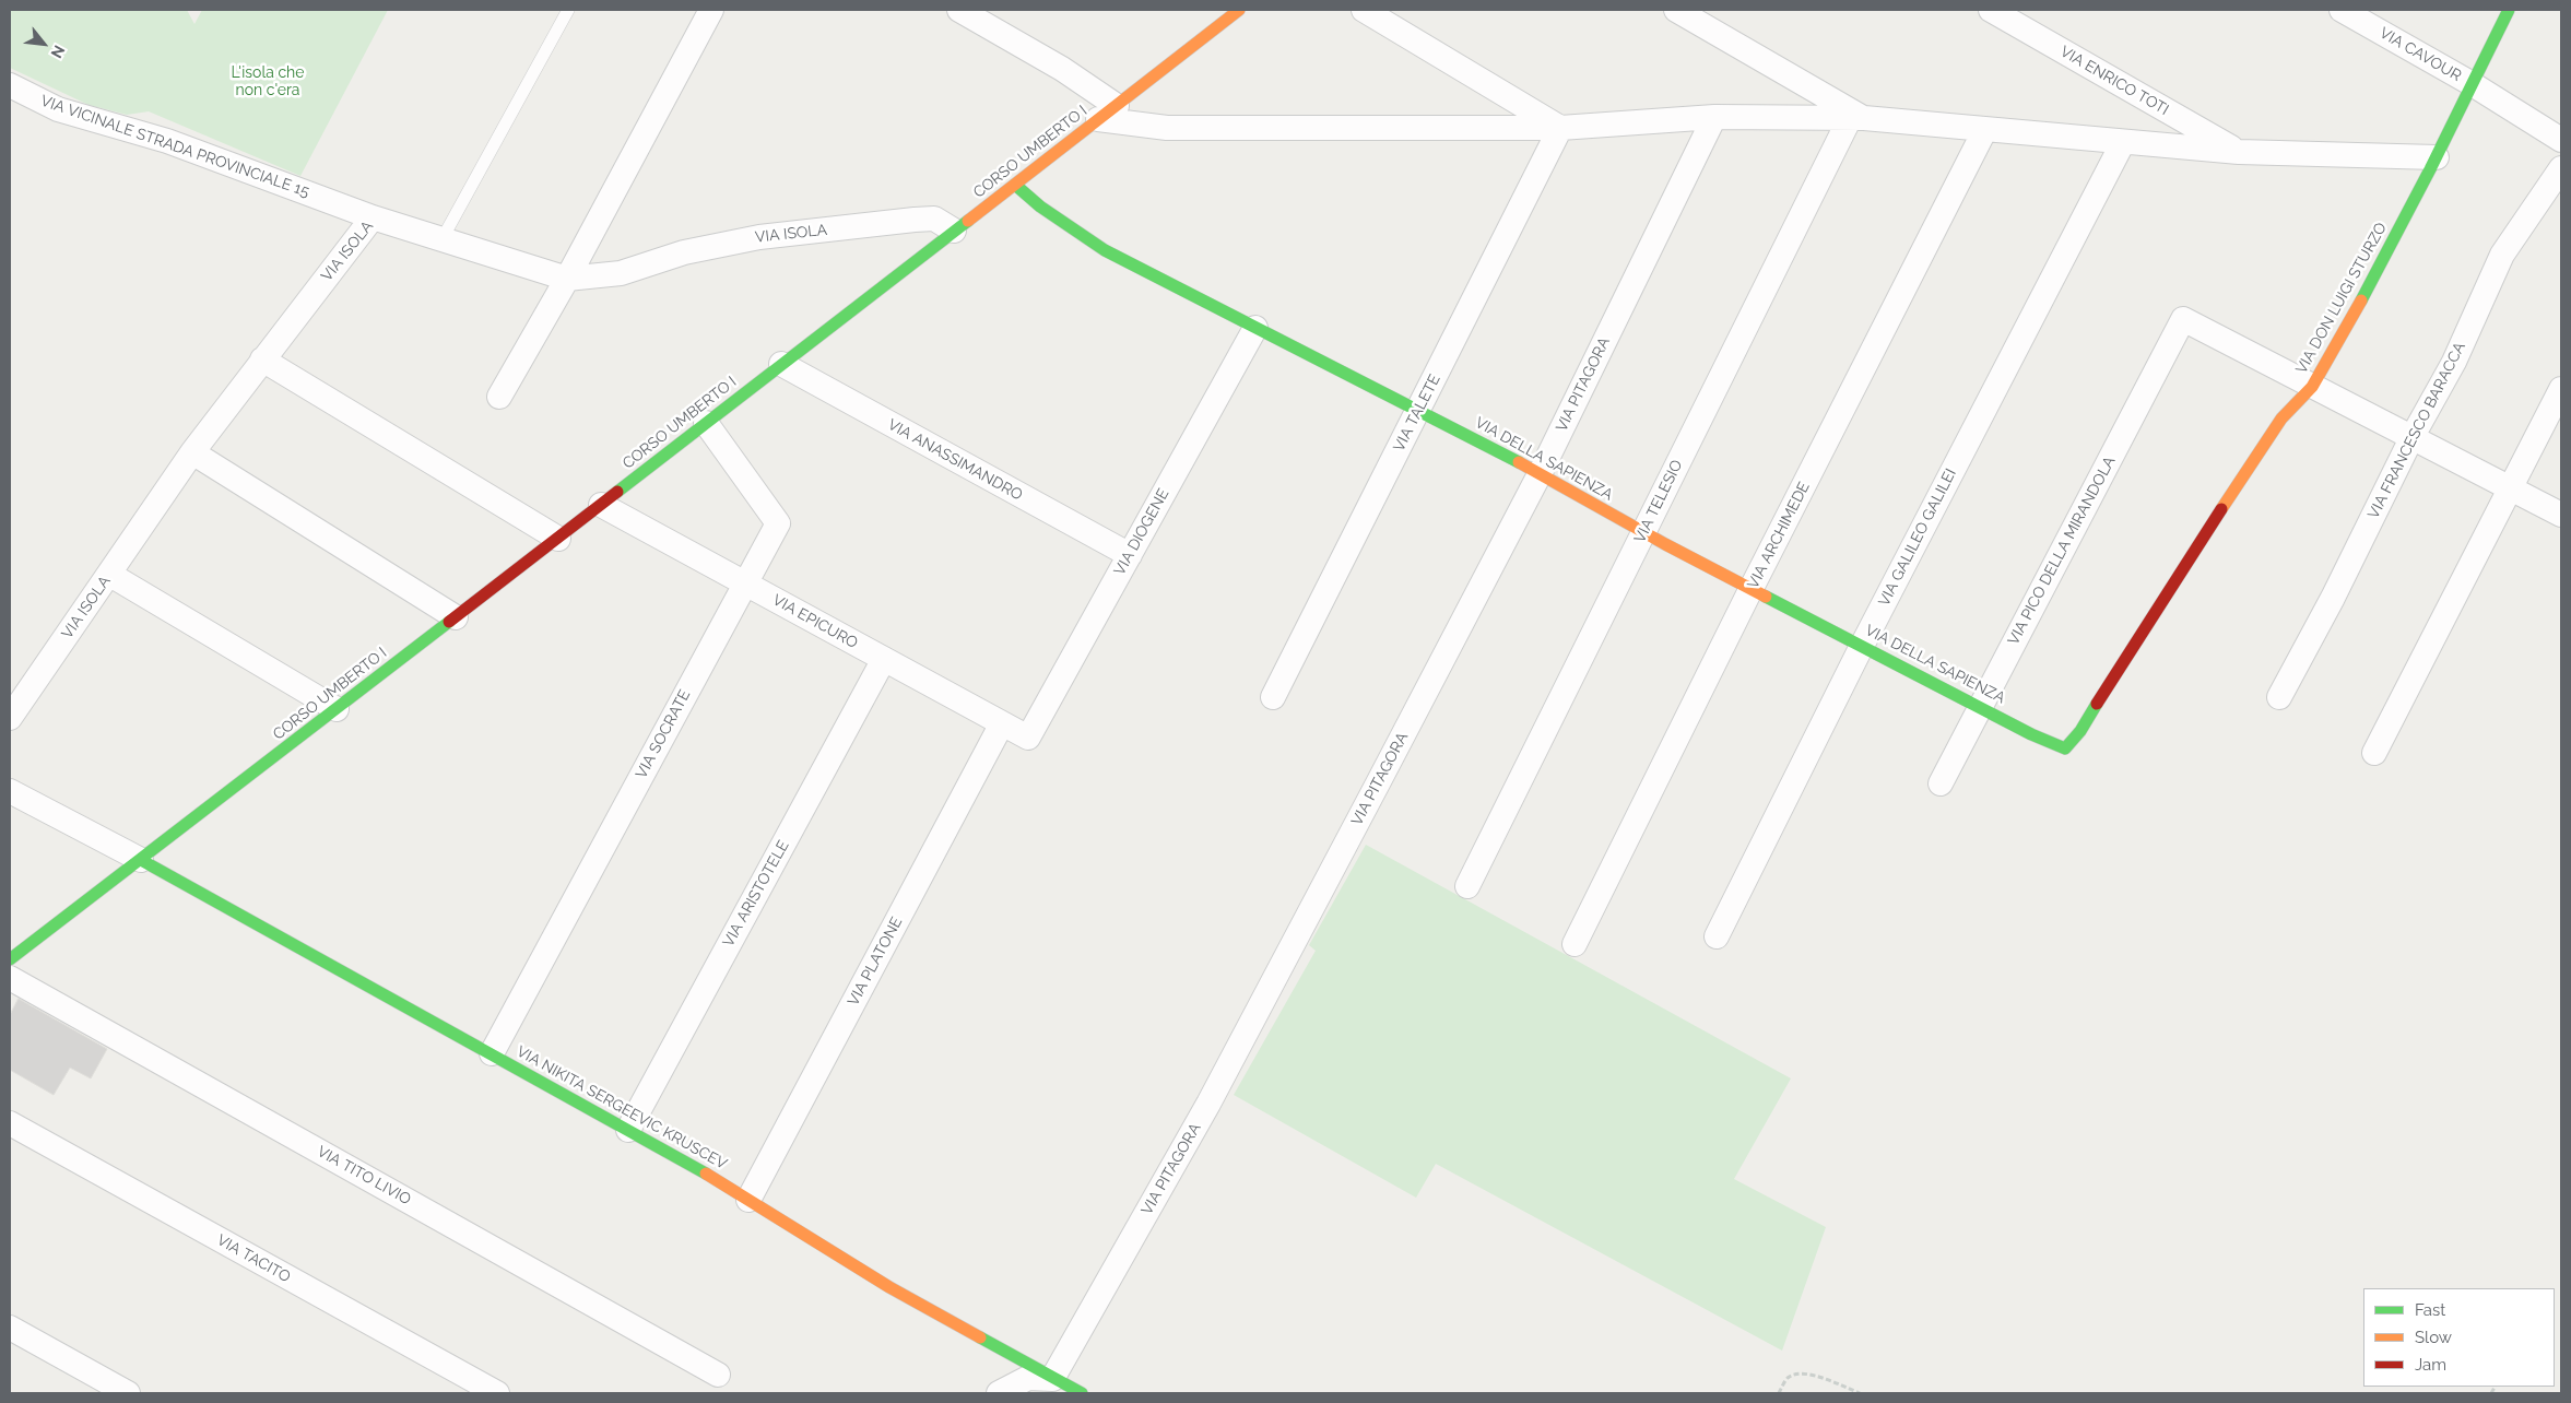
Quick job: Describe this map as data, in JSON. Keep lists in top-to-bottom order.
{
  "streets": {
    "street": [
      "VIA CAVOUR",
      "VIA ENRICO TOTI",
      "VIA VICINALE STRADA PROVINCIALE 15",
      "CORSO UMBERTO I",
      "VIA ISOLA",
      "VIA DON LUIGI STURZO",
      "VIA PITAGORA",
      "VIA TALETE",
      "VIA FRANCESCO BARACCA",
      "VIA DELLA SAPIENZA",
      "VIA ANASSIMANDRO",
      "VIA TELESIO",
      "VIA DIOGENE",
      "VIA ARCHIMEDE",
      "VIA GALILEO GALILEI",
      "VIA PICO DELLA MIRANDOLA",
      "VIA EPICURO",
      "VIA SOCRATE",
      "VIA ARISTOTELE",
      "VIA PLATONE",
      "VIA NIKITA SERGEEVIC KRUSCEV",
      "VIA TITO LIVIO",
      "VIA TACITO"
    ]
  },
  "crossings": [
    ["VIA CAVOUR", "VIA DON LUIGI STURZO"],
    ["VIA VICINALE STRADA PROVINCIALE 15", "VIA ISOLA"],
    ["CORSO UMBERTO I", "VIA ISOLA"],
    ["CORSO UMBERTO I", "VIA DELLA SAPIENZA"],
    ["CORSO UMBERTO I", "VIA ANASSIMANDRO"],
    ["CORSO UMBERTO I", "VIA EPICURO"],
    ["CORSO UMBERTO I", "VIA SOCRATE"],
    ["CORSO UMBERTO I", "VIA NIKITA SERGEEVIC KRUSCEV"],
    ["VIA DON LUIGI STURZO", "VIA DELLA SAPIENZA"],
    ["VIA DON LUIGI STURZO", "VIA PICO DELLA MIRANDOLA"],
    ["VIA PITAGORA", "VIA DELLA SAPIENZA"],
    ["VIA PITAGORA", "VIA NIKITA SERGEEVIC KRUSCEV"],
    ["VIA TALETE", "VIA DELLA SAPIENZA"],
    ["VIA DELLA SAPIENZA", "VIA TELESIO"],
    ["VIA DELLA SAPIENZA", "VIA DIOGENE"],
    ["VIA DELLA SAPIENZA", "VIA ARCHIMEDE"],
    ["VIA DELLA SAPIENZA", "VIA GALILEO GALILEI"],
    ["VIA DELLA SAPIENZA", "VIA PICO DELLA MIRANDOLA"],
    ["VIA ANASSIMANDRO", "VIA DIOGENE"],
    ["VIA DIOGENE", "VIA EPICURO"],
    ["VIA EPICURO", "VIA SOCRATE"],
    ["VIA EPICURO", "VIA ARISTOTELE"],
    ["VIA EPICURO", "VIA PLATONE"],
    ["VIA SOCRATE", "VIA NIKITA SERGEEVIC KRUSCEV"],
    ["VIA ARISTOTELE", "VIA NIKITA SERGEEVIC KRUSCEV"],
    ["VIA PLATONE", "VIA NIKITA SERGEEVIC KRUSCEV"]
  ],
  "parks": ["L'isola che non c'era"],
  "legend": ["Fast", "Slow", "Jam"],
  "north": "bottom right"
}
